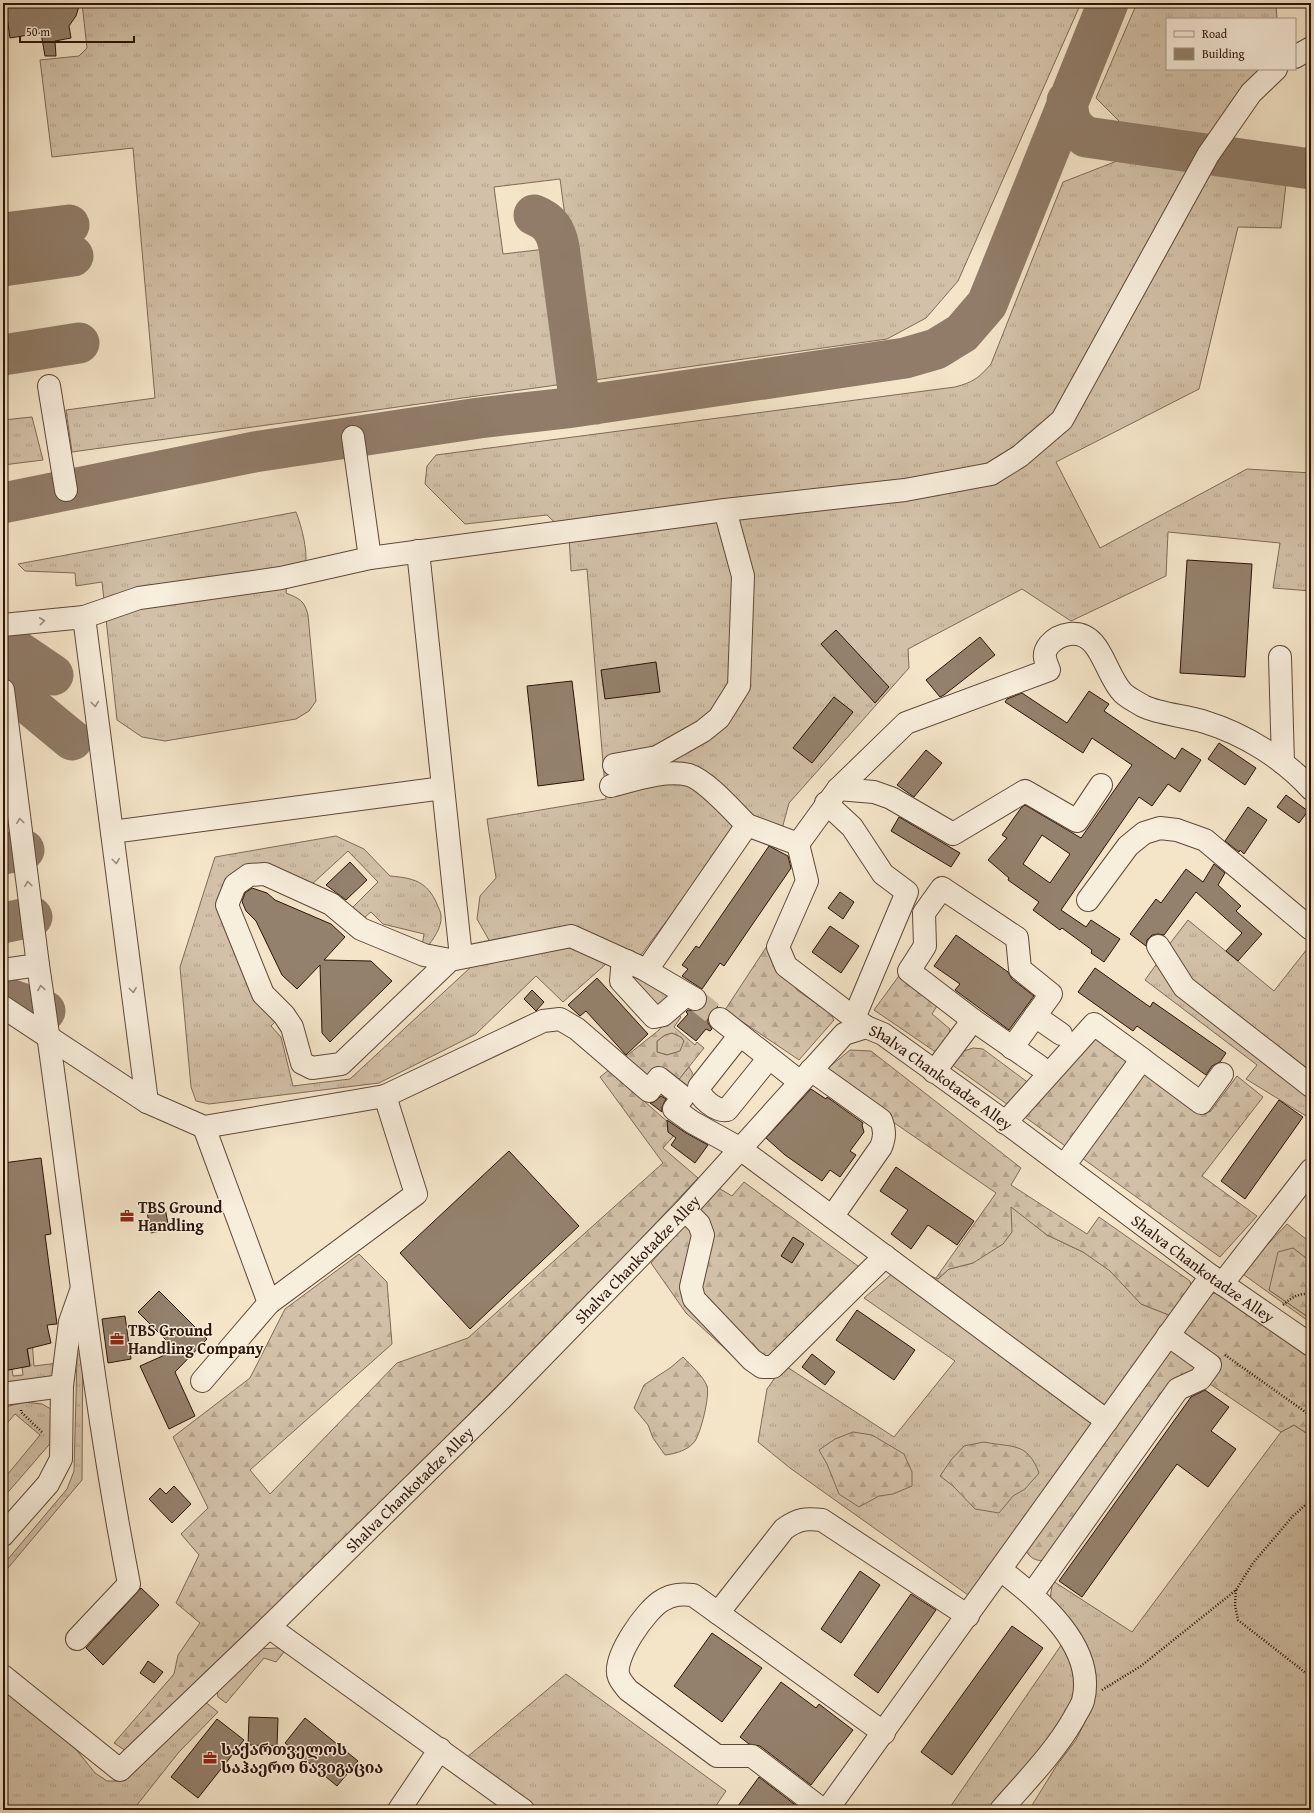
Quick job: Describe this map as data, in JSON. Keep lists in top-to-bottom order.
{
  "streets": {
    "street": ["Shalva Chankotadze Alley"]
  },
  "places": {
    "office": ["TBS Ground Handling", "TBS Ground Handling Company", "საქართველოს საჰაერო ნავიგაცია"]
  },
  "legend": ["Road", "Building"],
  "scale_bar": "50 m"
}
